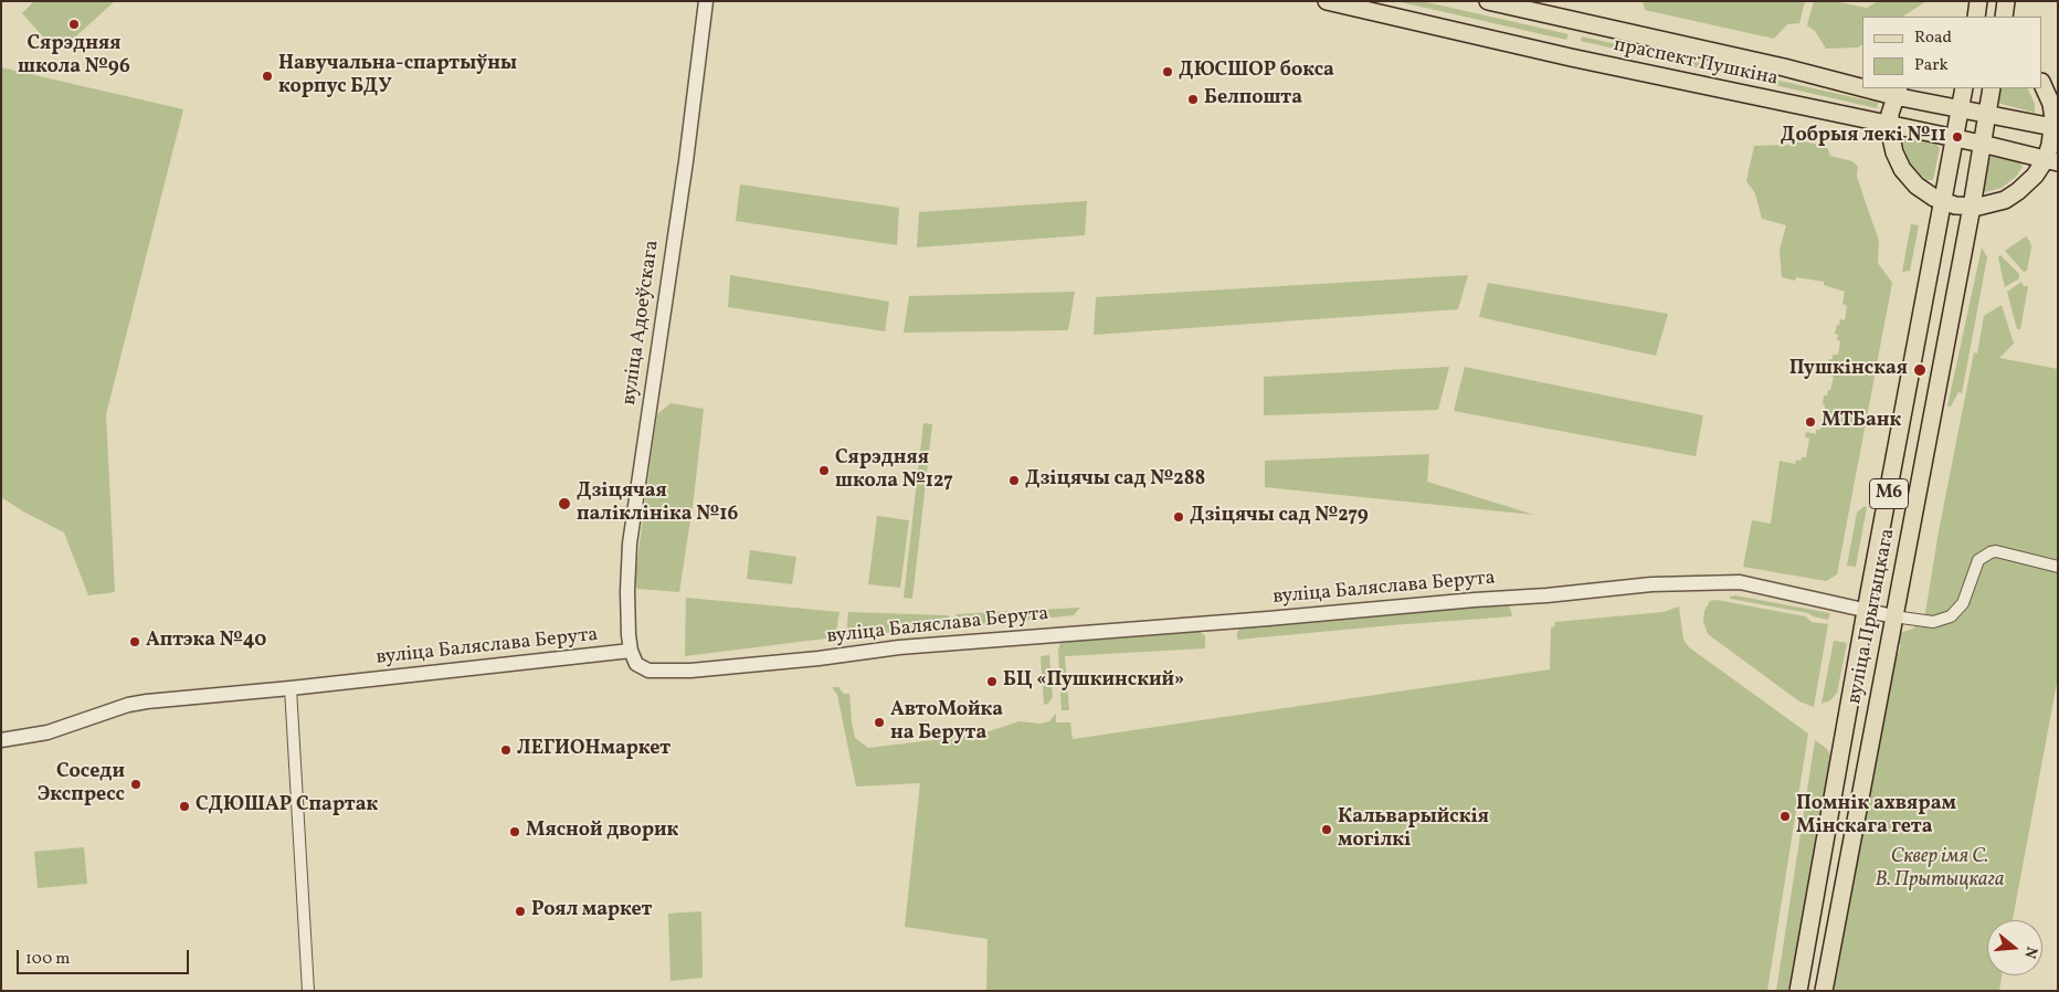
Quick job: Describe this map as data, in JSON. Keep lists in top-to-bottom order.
{
  "streets": {
    "main road": ["праспект Пушкіна", "М6", "вуліца Прытыцкага"],
    "street": ["вуліца Адоеўскага", "вуліца Баляслава Берута"]
  },
  "crossings": [
    ["праспект Пушкіна", "вуліца Прытыцкага"],
    ["вуліца Адоеўскага", "вуліца Баляслава Берута"],
    ["вуліца Баляслава Берута", "вуліца Прытыцкага"]
  ],
  "parks": ["Сквер імя С. В. Прытыцкага"],
  "places": [
    "Сярэдняя школа №96",
    "ДЮСШOP бокса",
    "Навучальна-спартыўны корпус БДУ",
    "Белпошта",
    "Добрыя лекі №11",
    "Пушкінская",
    "МТБанк",
    "Сярэдняя школа №127",
    "Дзіцячы сад №288",
    "Дзіцячая паліклініка №16",
    "Дзіцячы сад №279",
    "Аптэка №40",
    "БЦ «Пушкинский»",
    "АвтоМойка на Берута",
    "ЛЕГИОНмаркет",
    "Соседи Экспресс",
    "СДЮШАР Спартак",
    "Помнік ахвярам Мінскага гета",
    "Кальварыйскія могілкі",
    "Мясной дворик",
    "Роял маркет"
  ],
  "legend": ["Road", "Park"],
  "scale_bar": "100 m",
  "north": "right"
}
